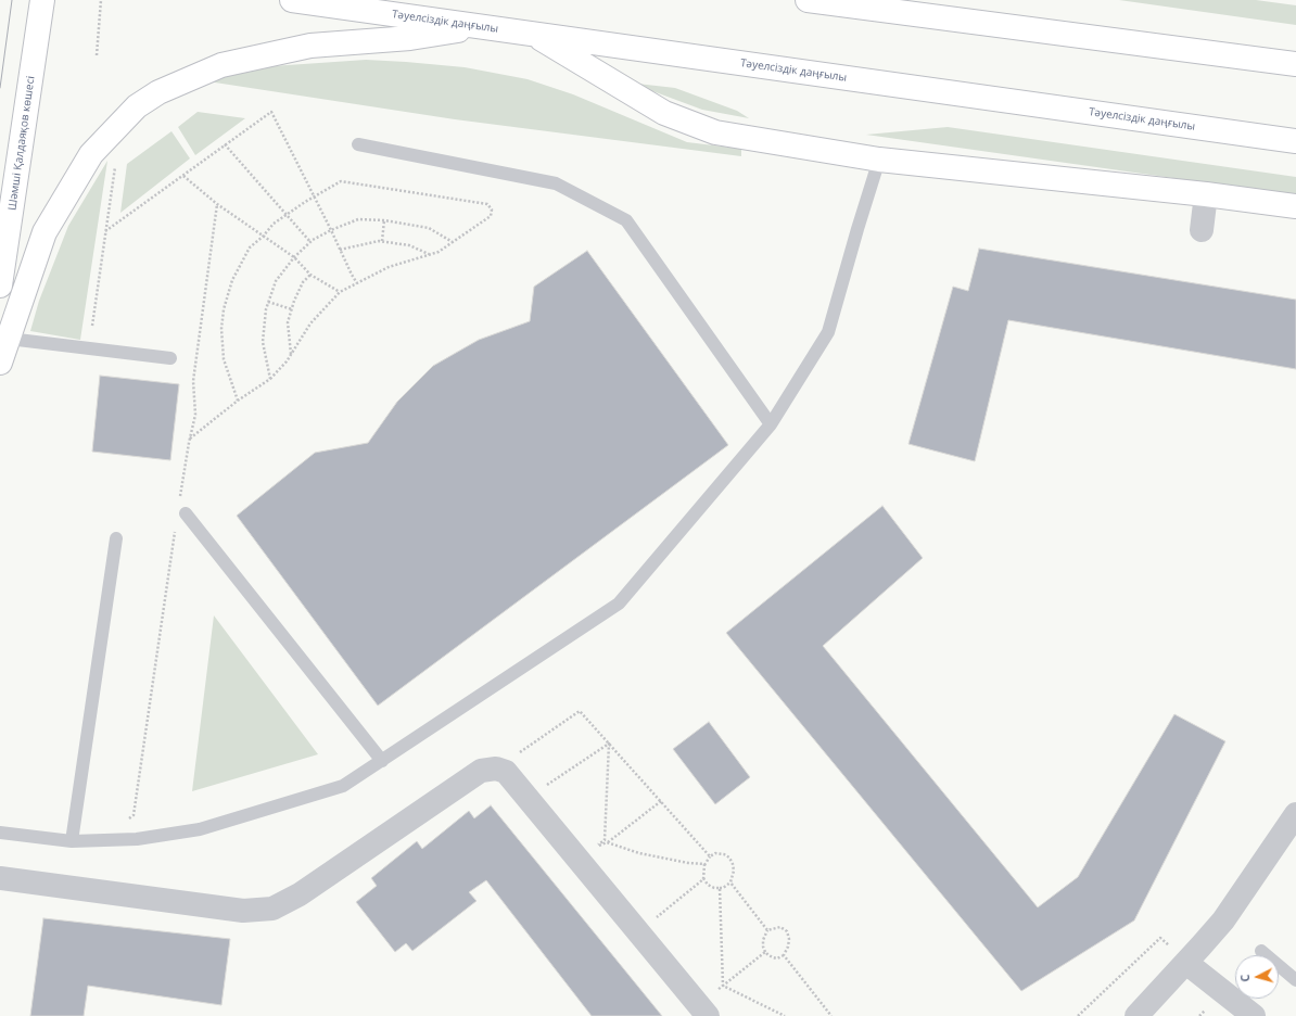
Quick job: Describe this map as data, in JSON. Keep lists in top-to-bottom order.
{
  "streets": {
    "main road": ["Тәуелсіздік даңғылы", "Шәмші Қалдаяқов көшесі"]
  },
  "north": "left"
}
